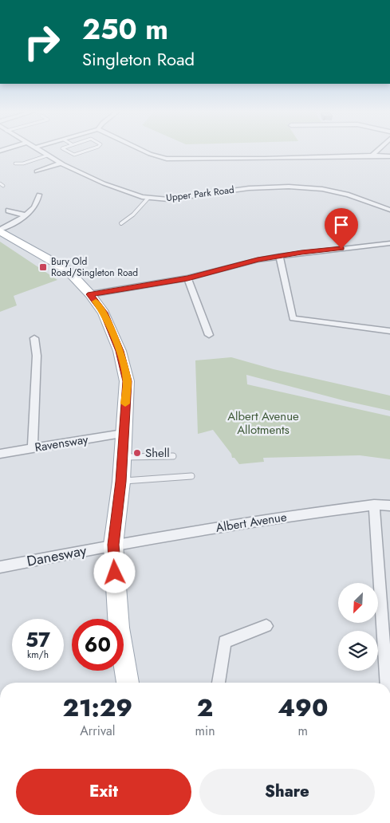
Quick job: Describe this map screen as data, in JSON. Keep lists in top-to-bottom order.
{
  "streets": {
    "street": [
      "Upper Park Road",
      "Ravensway",
      "Albert Avenue",
      "Danesway"
    ]
  },
  "crossings": [
    ["Albert Avenue", "Danesway"]
  ],
  "parks": ["Albert Avenue Allotments"],
  "places": {
    "transit": ["Bury Old Road/Singleton Road"],
    "other": ["Shell"]
  },
  "north": "bottom left",
  "page": {
    "turn": ["250 m", "Singleton Road"],
    "speed": "57 km/h",
    "limit": "60",
    "eta": [
      "21:29",
      "Arrival",
      "2",
      "min",
      "490",
      "m"
    ],
    "buttons": ["Exit", "Share"]
  }
}
